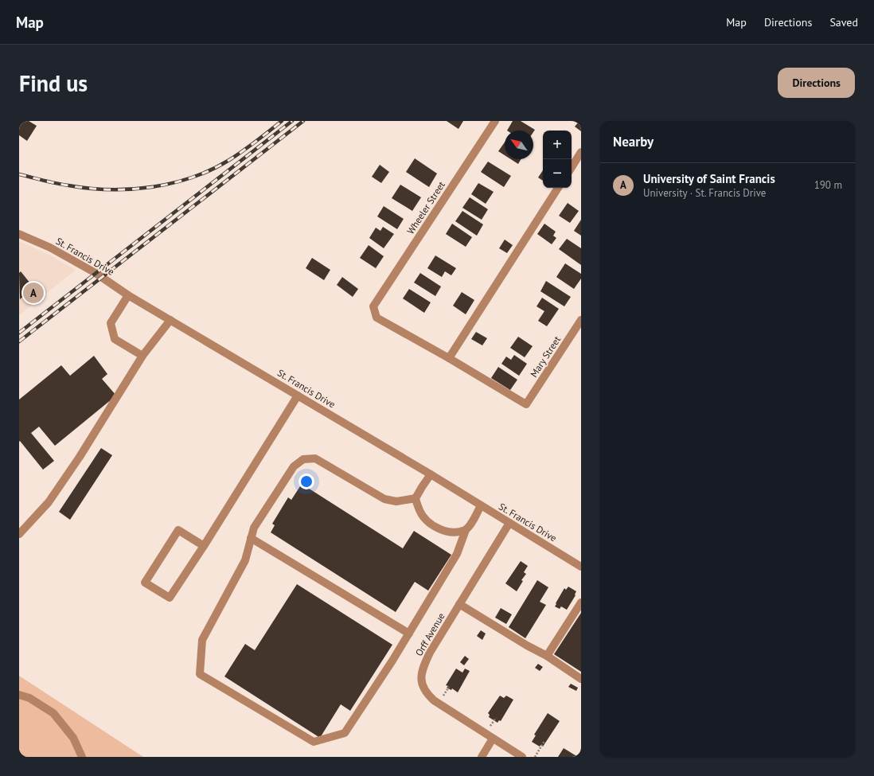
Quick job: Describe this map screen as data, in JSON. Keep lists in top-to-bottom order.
{
  "streets": {
    "street": [
      "Wheeler Street",
      "St. Francis Drive",
      "Mary Street",
      "Orff Avenue"
    ]
  },
  "crossings": [
    ["Wheeler Street", "Mary Street"],
    ["St. Francis Drive", "Orff Avenue"]
  ],
  "north": "top left",
  "page": {
    "header": "Map",
    "nav": ["Map", "Directions", "Saved"],
    "buttons": "Directions",
    "title": "Find us",
    "heading": "Nearby",
    "map_buttons": ["+", "−"],
    "list": [
      {
        "mark": "A",
        "name": "University of Saint Francis",
        "note": "University · St. Francis Drive",
        "value": "190 m"
      }
    ],
    "pins": "A"
  }
}
